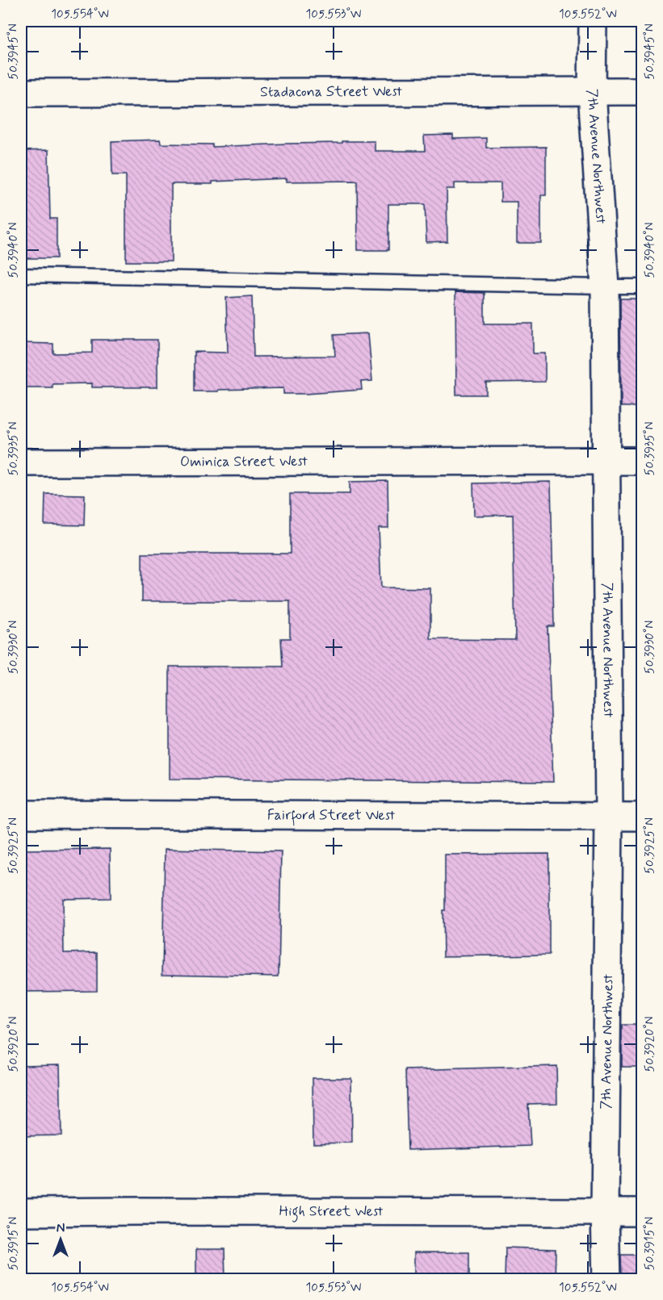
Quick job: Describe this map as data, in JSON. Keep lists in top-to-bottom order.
{
  "streets": {
    "street": [
      "Stadacona Street West",
      "7th Avenue Northwest",
      "Ominica Street West",
      "Fairford Street West",
      "High Street West"
    ]
  },
  "crossings": [
    ["Stadacona Street West", "7th Avenue Northwest"],
    ["7th Avenue Northwest", "Ominica Street West"],
    ["7th Avenue Northwest", "Fairford Street West"],
    ["7th Avenue Northwest", "High Street West"]
  ],
  "north": "top",
  "coordinates": [
    "105.554°W",
    "105.553°W",
    "105.552°W",
    "50.3945°N",
    "50.3940°N",
    "50.3935°N",
    "50.3930°N",
    "50.3925°N",
    "50.3920°N",
    "50.3915°N"
  ]
}
